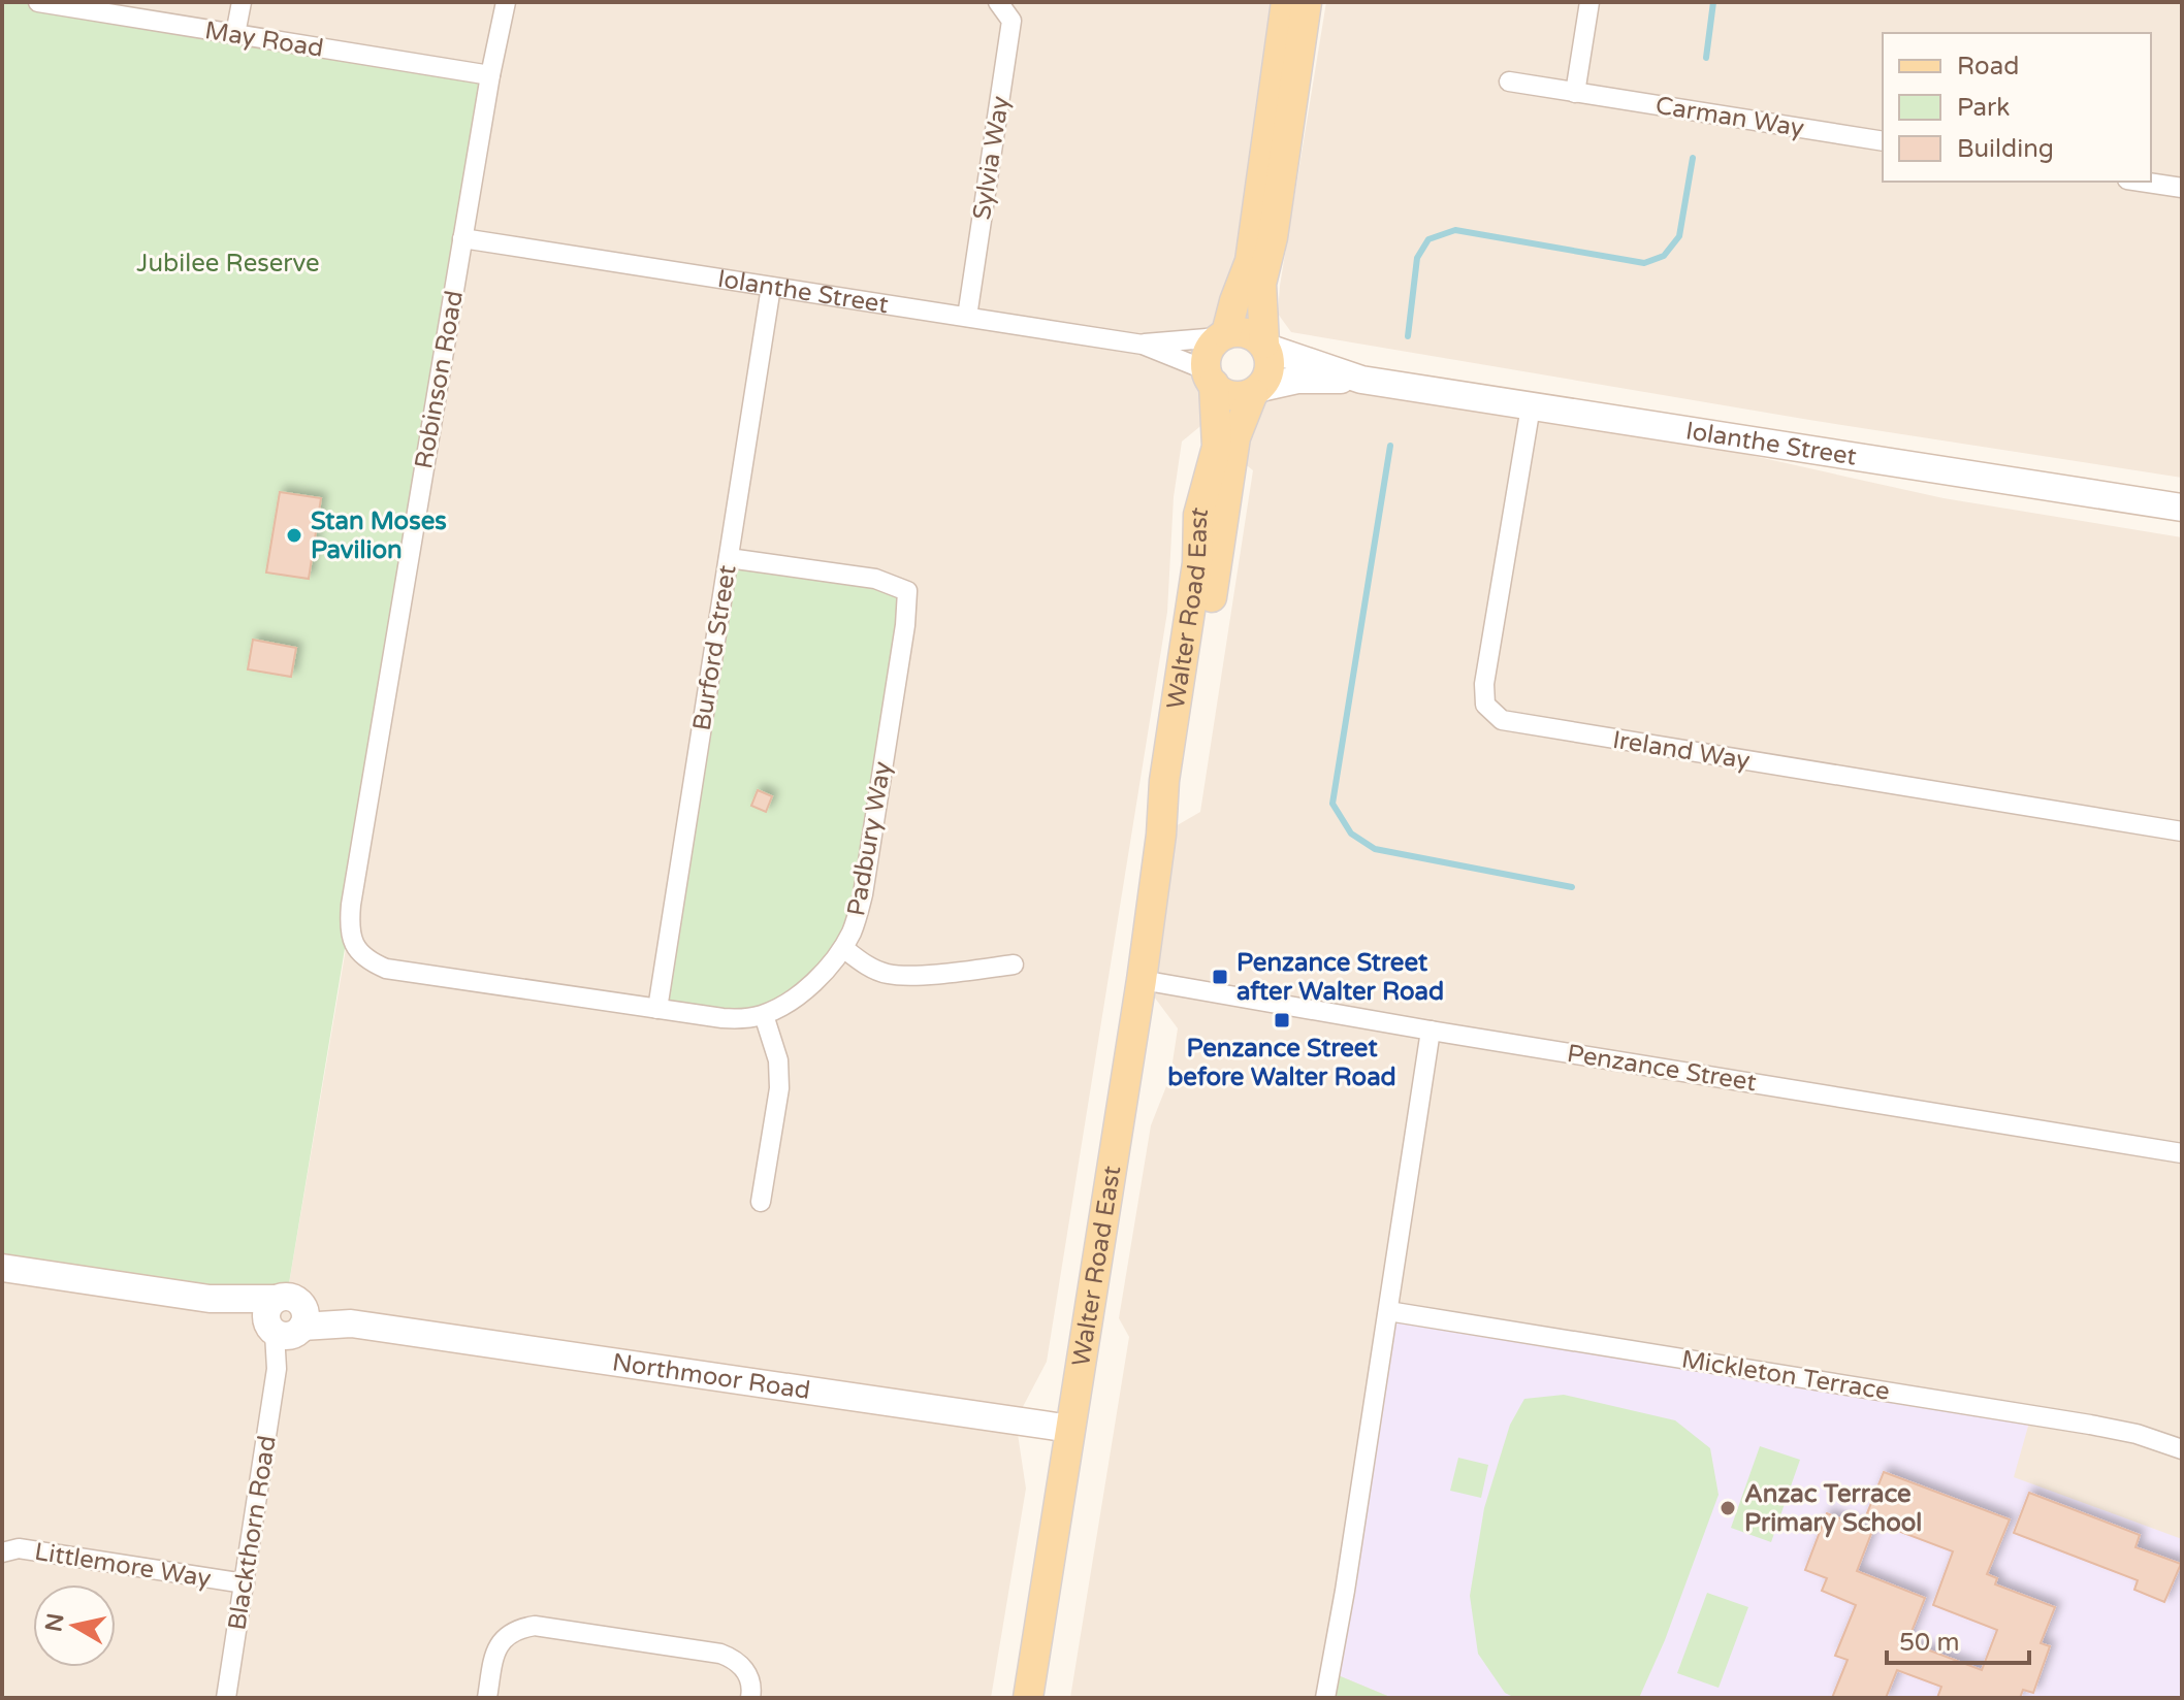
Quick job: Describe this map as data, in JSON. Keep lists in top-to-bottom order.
{
  "streets": {
    "main road": ["Walter Road East"],
    "street": [
      "May Road",
      "Carman Way",
      "Sylvia Way",
      "Iolanthe Street",
      "Robinson Road",
      "Burford Street",
      "Ireland Way",
      "Padbury Way",
      "Penzance Street",
      "Mickleton Terrace",
      "Northmoor Road",
      "Blackthorn Road",
      "Littlemore Way"
    ]
  },
  "crossings": [
    ["May Road", "Robinson Road"],
    ["Sylvia Way", "Iolanthe Street"],
    ["Iolanthe Street", "Robinson Road"],
    ["Iolanthe Street", "Walter Road East"],
    ["Iolanthe Street", "Burford Street"],
    ["Iolanthe Street", "Ireland Way"],
    ["Robinson Road", "Padbury Way"],
    ["Walter Road East", "Penzance Street"],
    ["Walter Road East", "Northmoor Road"],
    ["Burford Street", "Padbury Way"],
    ["Northmoor Road", "Blackthorn Road"],
    ["Blackthorn Road", "Littlemore Way"]
  ],
  "parks": ["Jubilee Reserve"],
  "places": {
    "other": ["Stan Moses Pavilion", "Anzac Terrace Primary School"],
    "transit": ["Penzance Street after Walter Road", "Penzance Street before Walter Road"]
  },
  "legend": ["Road", "Park", "Building"],
  "scale_bar": "50 m",
  "north": "left"
}
